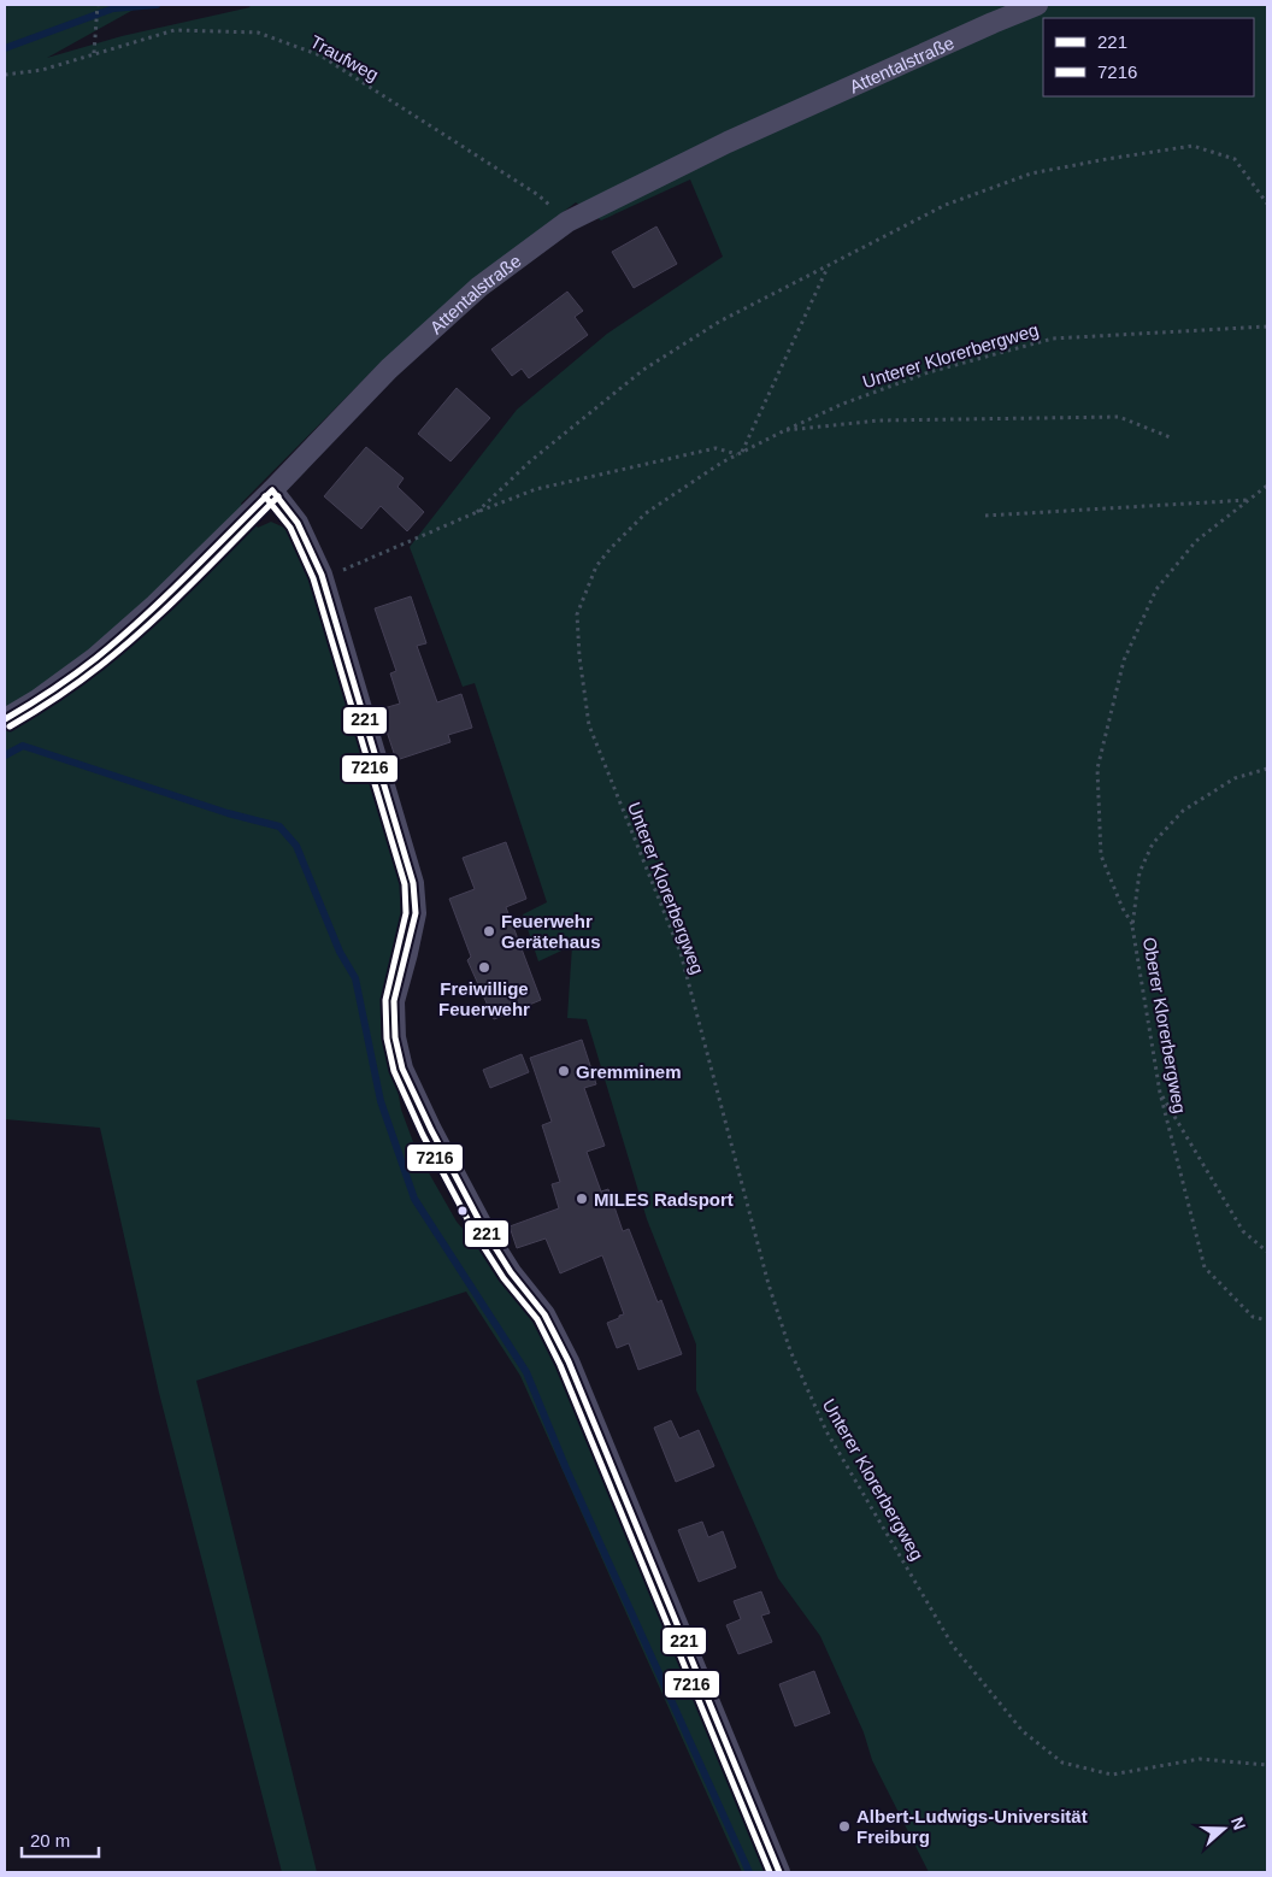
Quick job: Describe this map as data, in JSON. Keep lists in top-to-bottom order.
{
  "streets": {
    "street": ["Attentalstraße"],
    "path": ["Traufweg", "Unterer Klorerbergweg", "Oberer Klorerbergweg"]
  },
  "crossings": [
    ["Traufweg", "Attentalstraße"]
  ],
  "places": [
    "Feuerwehr Gerätehaus",
    "Freiwillige Feuerwehr",
    "Gremminem",
    "MILES Radsport",
    "Albert-Ludwigs-Universität Freiburg"
  ],
  "lines": ["transit line 221", "transit line 7216"],
  "legend": ["221", "7216"],
  "scale_bar": "20 m",
  "north": "right"
}
